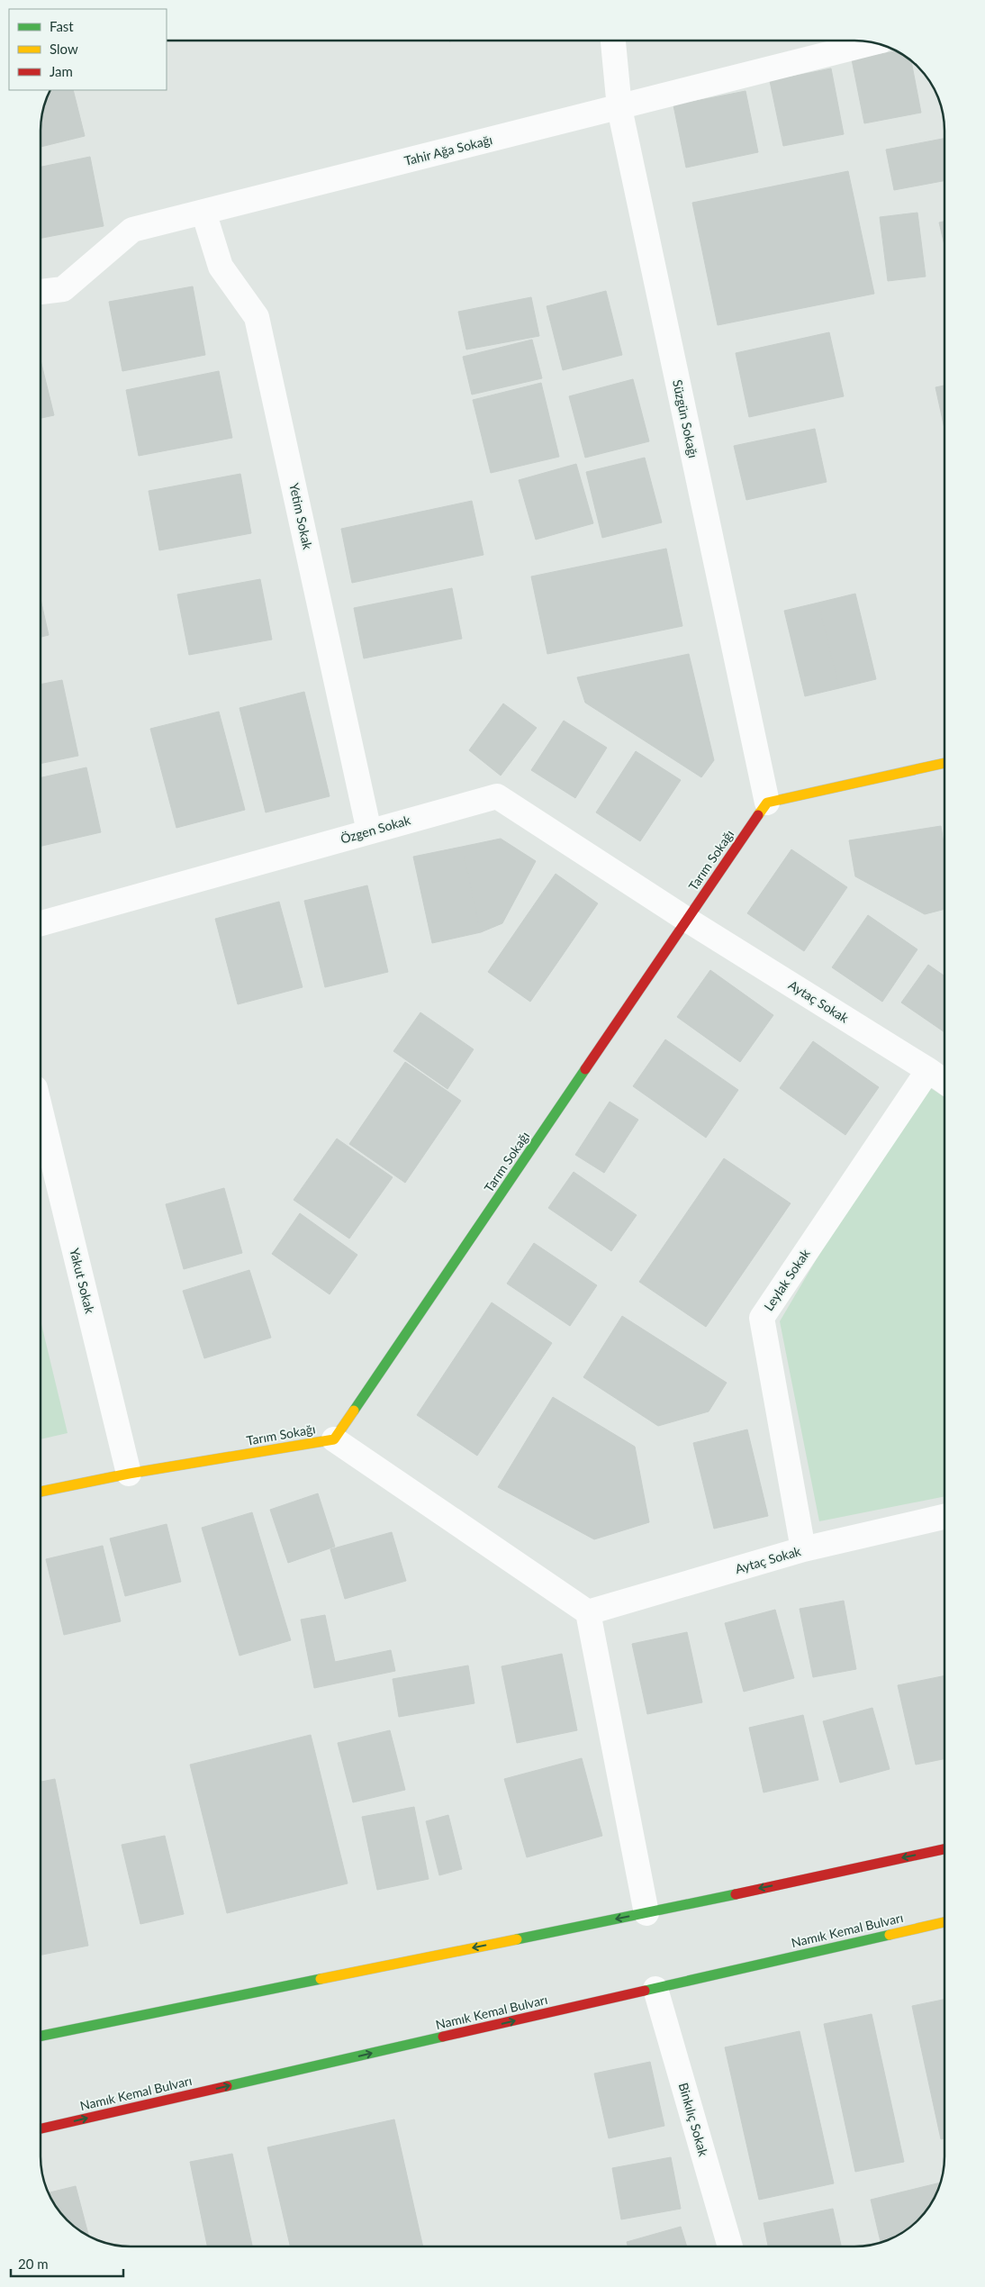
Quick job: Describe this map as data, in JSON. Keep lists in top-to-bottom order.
{
  "streets": {
    "main road": ["Tarım Sokağı", "Namık Kemal Bulvarı"],
    "street": [
      "Tahir Ağa Sokağı",
      "Süzgün Sokağı",
      "Yetim Sokak",
      "Özgen Sokak",
      "Aytaç Sokak",
      "Leylak Sokak",
      "Yakut Sokak",
      "Binkılıç Sokak"
    ]
  },
  "crossings": [
    ["Tahir Ağa Sokağı", "Süzgün Sokağı"],
    ["Tahir Ağa Sokağı", "Yetim Sokak"],
    ["Süzgün Sokağı", "Tarım Sokağı"],
    ["Yetim Sokak", "Özgen Sokak"],
    ["Özgen Sokak", "Tarım Sokağı"],
    ["Özgen Sokak", "Aytaç Sokak"],
    ["Tarım Sokağı", "Aytaç Sokak"],
    ["Tarım Sokağı", "Yakut Sokak"],
    ["Aytaç Sokak", "Leylak Sokak"],
    ["Namık Kemal Bulvarı", "Binkılıç Sokak"]
  ],
  "legend": ["Fast", "Slow", "Jam"],
  "scale_bar": "20 m"
}
